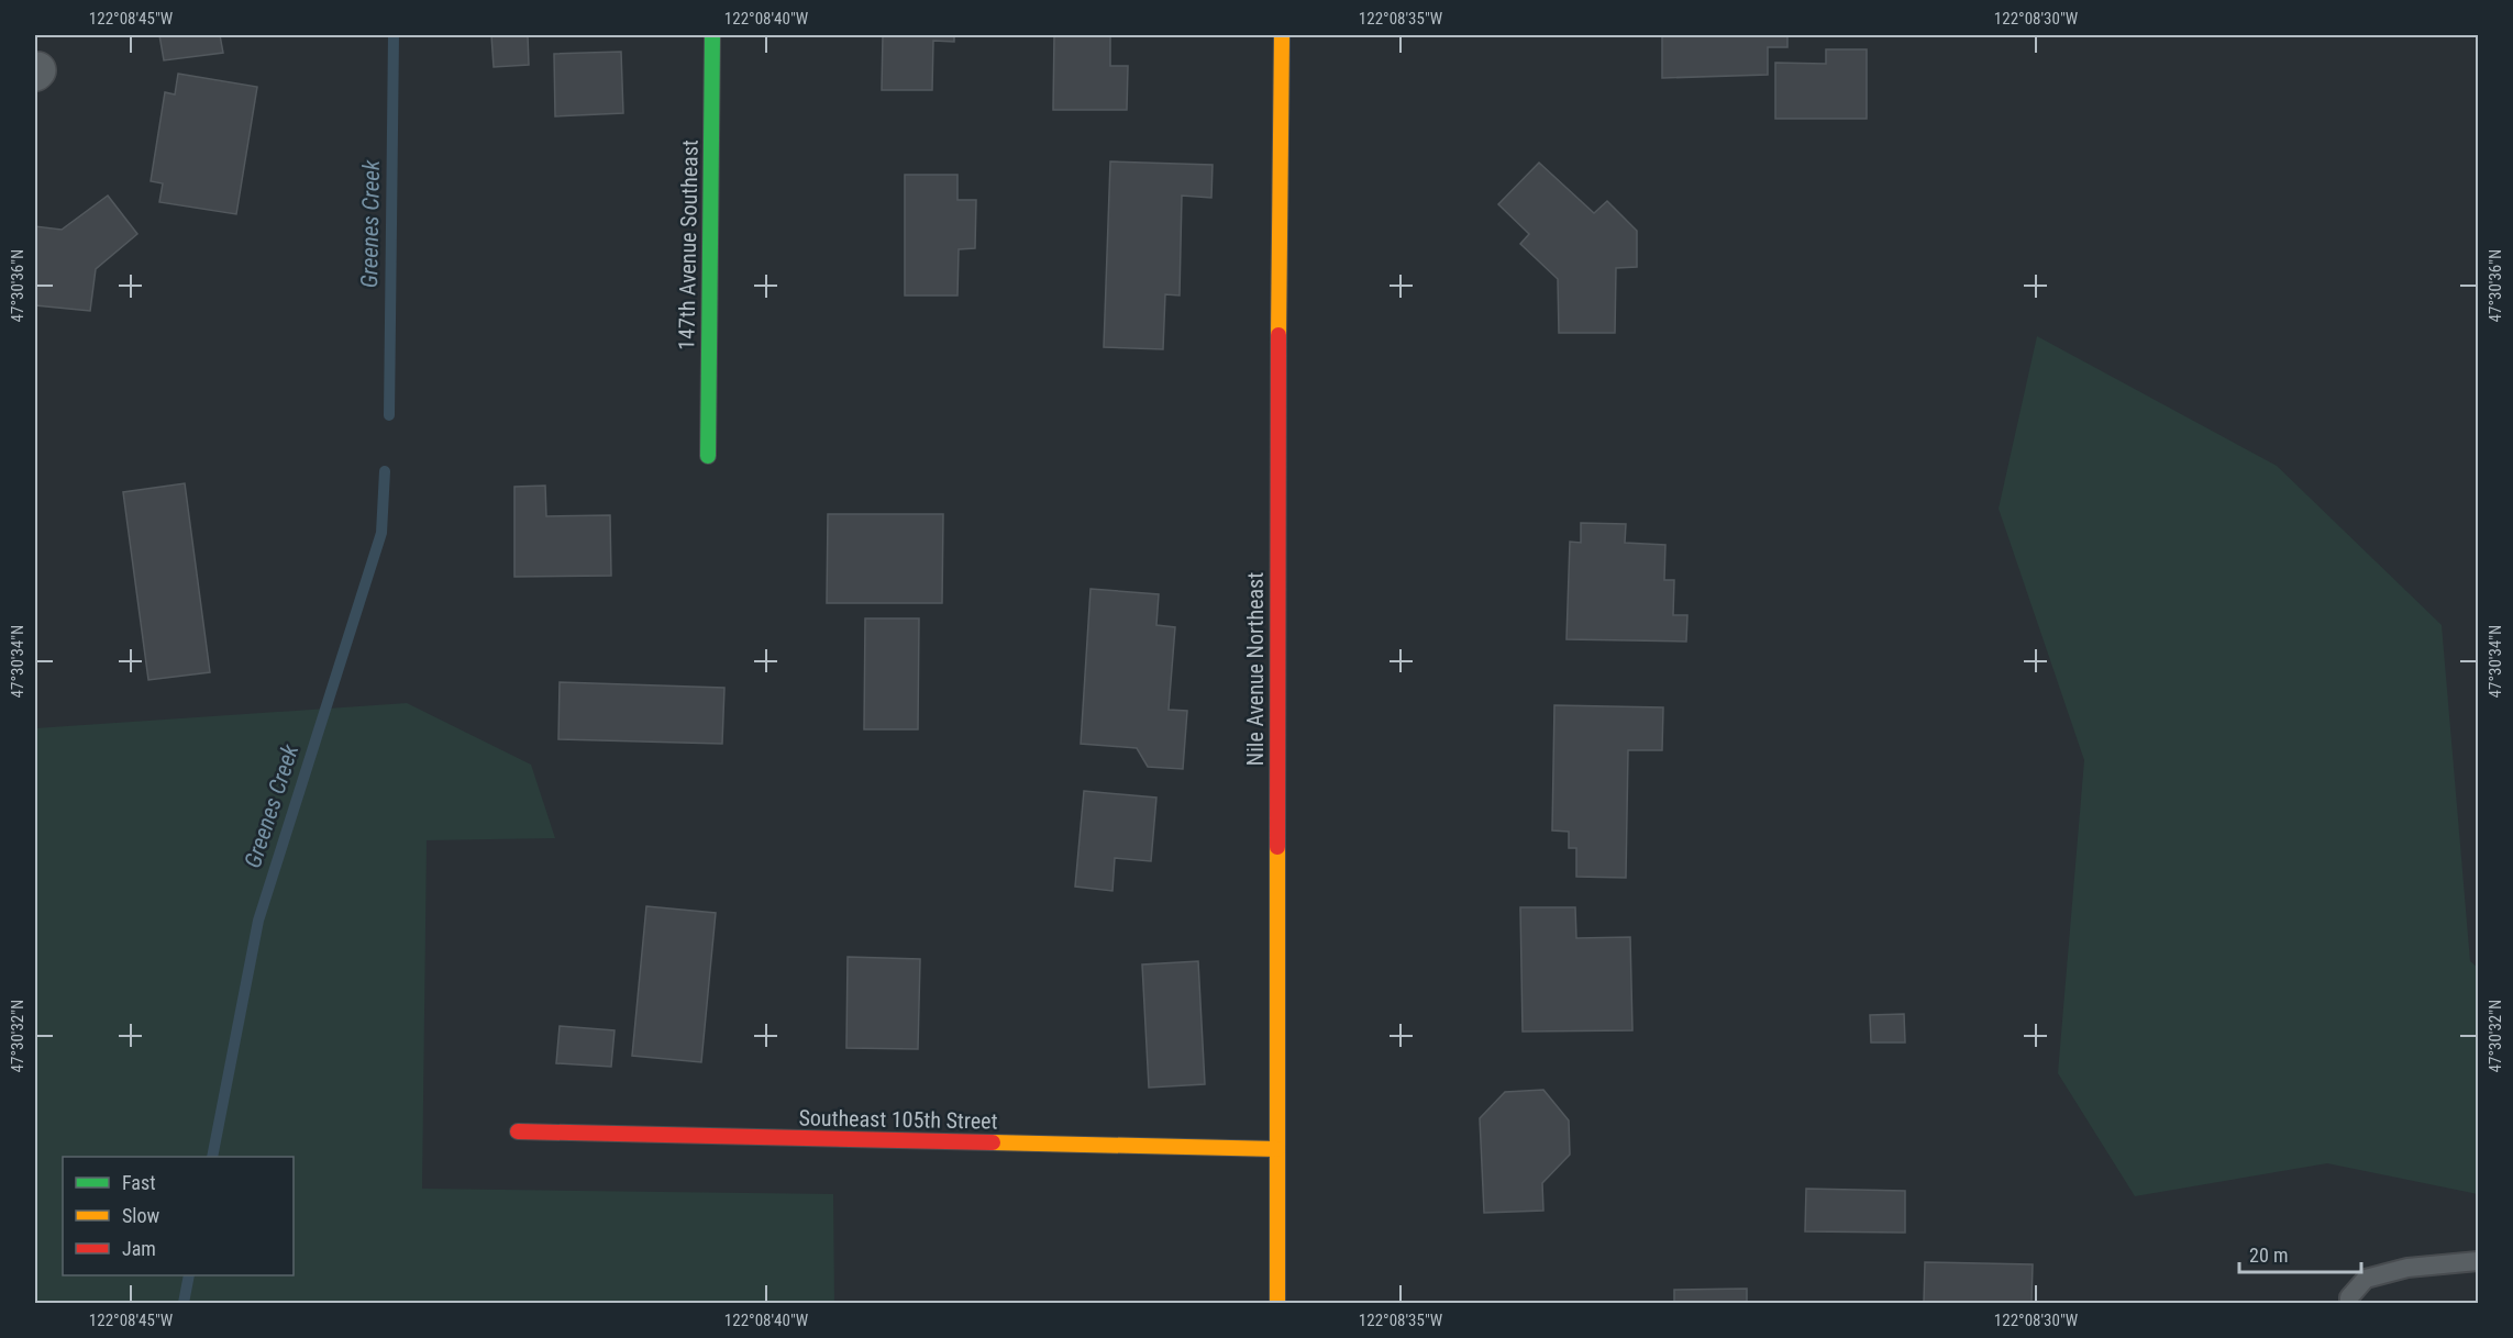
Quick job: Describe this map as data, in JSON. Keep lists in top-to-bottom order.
{
  "streets": {
    "street": ["147th Avenue Southeast", "Nile Avenue Northeast", "Southeast 105th Street"]
  },
  "crossings": [
    ["Nile Avenue Northeast", "Southeast 105th Street"]
  ],
  "water": ["Greenes Creek"],
  "legend": ["Fast", "Slow", "Jam"],
  "scale_bar": "20 m",
  "coordinates": [
    "122°08'45\"W",
    "122°08'40\"W",
    "122°08'35\"W",
    "122°08'30\"W",
    "47°30'36\"N",
    "47°30'34\"N",
    "47°30'32\"N"
  ]
}
